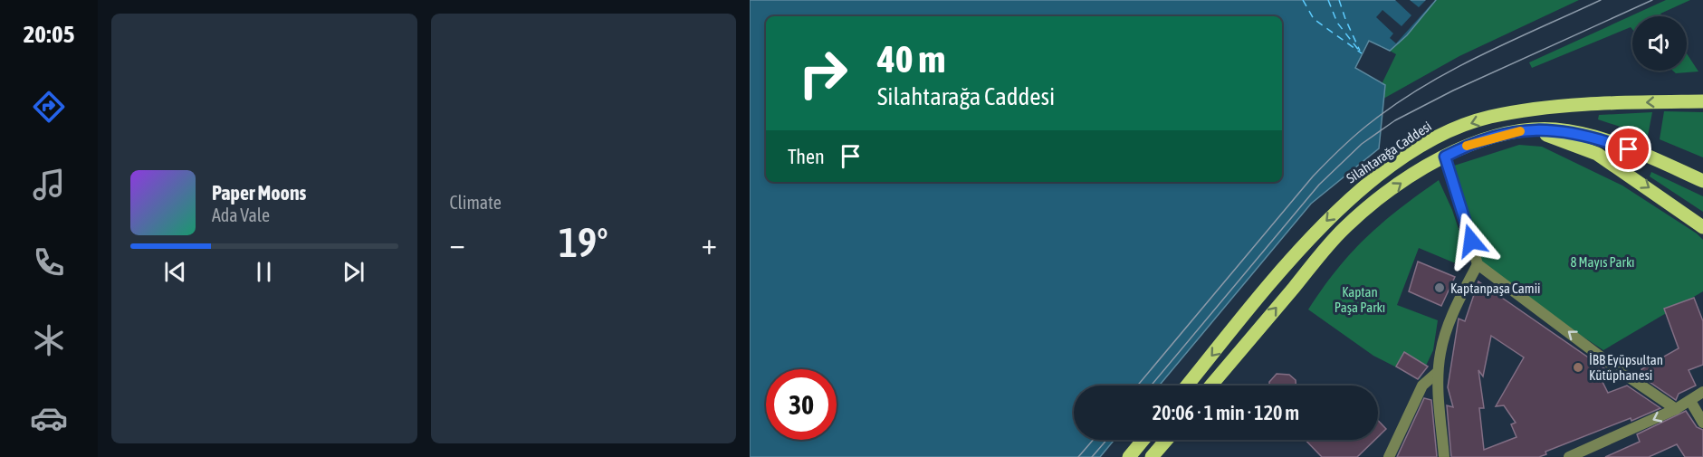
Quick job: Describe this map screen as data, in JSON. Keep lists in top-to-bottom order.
{
  "streets": {
    "main road": ["Silahtarağa Caddesi"]
  },
  "parks": ["8 Mayıs Parkı", "Kaptan Paşa Parkı"],
  "places": ["Kaptanpaşa Camii", "İBB Eyüpsultan Kütüphanesi"],
  "page": {
    "tabs": "20:05",
    "tile": "Climate",
    "turn": ["40 m", "Silahtarağa Caddesi"],
    "then": "Then",
    "song": ["Paper Moons", "Ada Vale"],
    "heat": ["−", "19°", "+"],
    "limit": "30",
    "trip": "20:06 · 1 min · 120 m"
  }
}
